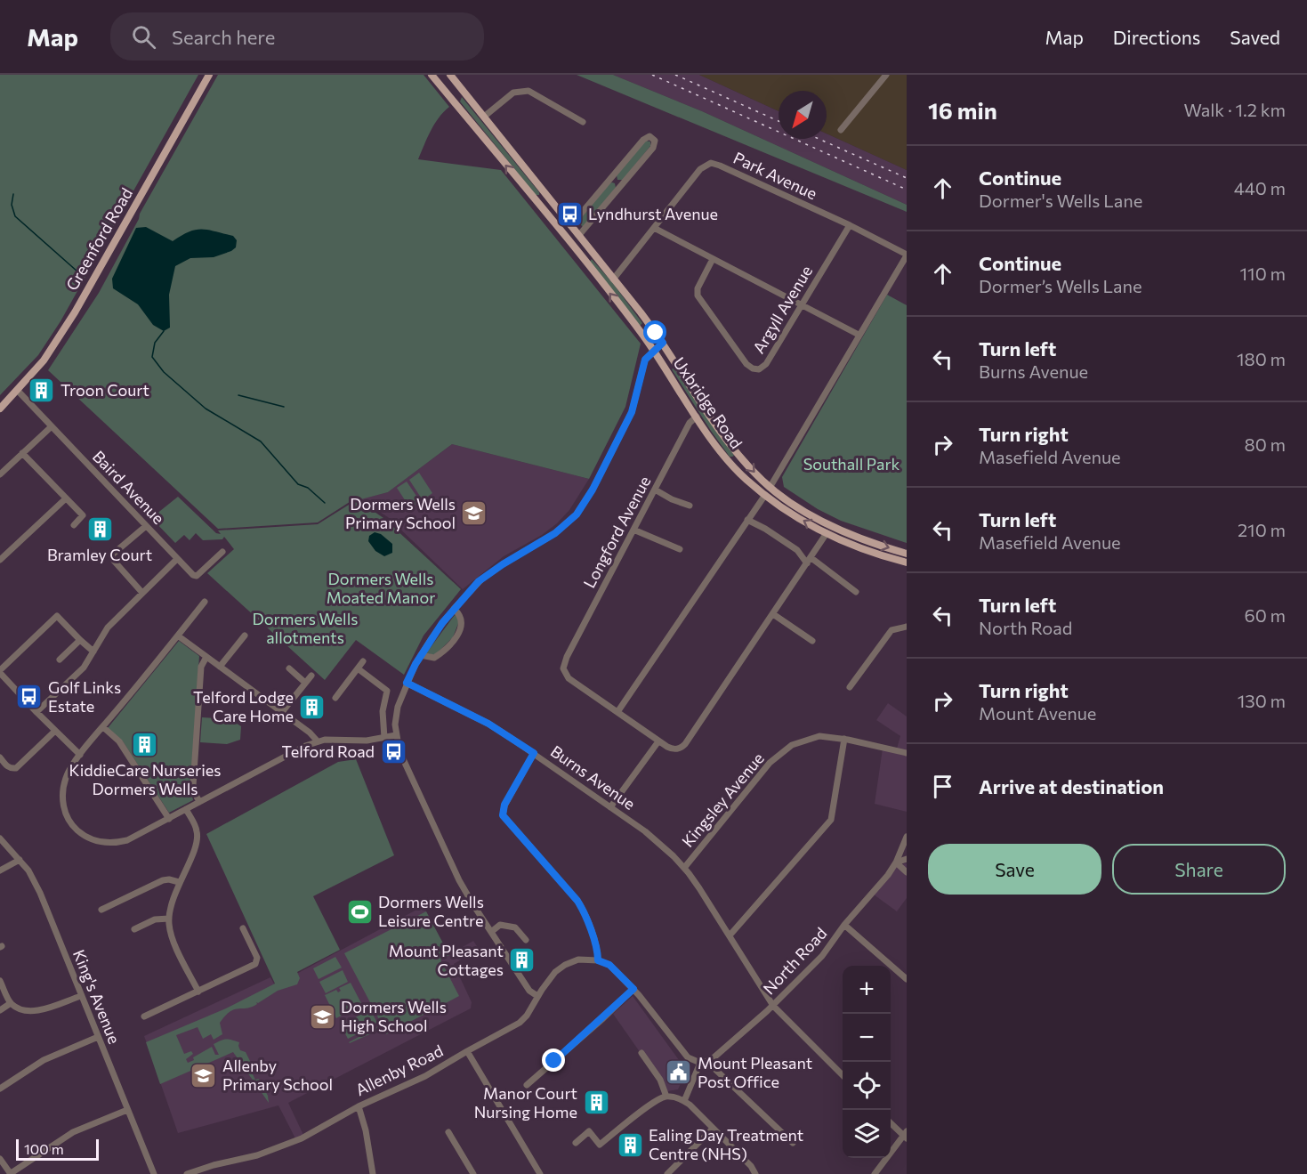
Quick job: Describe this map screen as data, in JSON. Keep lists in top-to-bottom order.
{
  "streets": {
    "main road": ["Greenford Road", "Uxbridge Road"],
    "street": [
      "Park Avenue",
      "Argyll Avenue",
      "Baird Avenue",
      "Longford Avenue",
      "Burns Avenue",
      "Kingsley Avenue",
      "North Road",
      "King's Avenue",
      "Allenby Road"
    ]
  },
  "crossings": [
    ["Park Avenue", "Argyll Avenue"],
    ["Park Avenue", "Uxbridge Road"],
    ["Greenford Road", "Baird Avenue"],
    ["Uxbridge Road", "Longford Avenue"],
    ["Burns Avenue", "Kingsley Avenue"],
    ["Burns Avenue", "North Road"]
  ],
  "parks": ["Southall Park", "Dormers Wells Moated Manor", "Dormers Wells allotments"],
  "places": {
    "bus stop": ["Lyndhurst Avenue", "Golf Links Estate", "Telford Road"],
    "building": [
      "Troon Court",
      "Bramley Court",
      "Telford Lodge Care Home",
      "KiddieCare Nurseries Dormers Wells",
      "Mount Pleasant Cottages",
      "Manor Court Nursing Home",
      "Ealing Day Treatment Centre (NHS)"
    ],
    "school or university": ["Dormers Wells Primary School", "Dormers Wells High School", "Allenby Primary School"],
    "sports": ["Dormers Wells Leisure Centre"],
    "public building": ["Mount Pleasant Post Office"]
  },
  "scale_bar": "100 m",
  "north": "bottom left",
  "page": {
    "header": "Map",
    "search": "Search here",
    "nav": ["Map", "Directions", "Saved"],
    "heading": ["16 min", "Walk · 1.2 km"],
    "list": [
      ["Continue", "Dormer's Wells Lane", "440 m"],
      ["Continue", "Dormer’s Wells Lane", "110 m"],
      ["Turn left", "Burns Avenue", "180 m"],
      ["Turn right", "Masefield Avenue", "80 m"],
      ["Turn left", "Masefield Avenue", "210 m"],
      ["Turn left", "North Road", "60 m"],
      ["Turn right", "Mount Avenue", "130 m"],
      "Arrive at destination"
    ],
    "buttons": ["Save", "Share"],
    "map_buttons": ["+", "−"],
    "scale": "100 m"
  }
}
